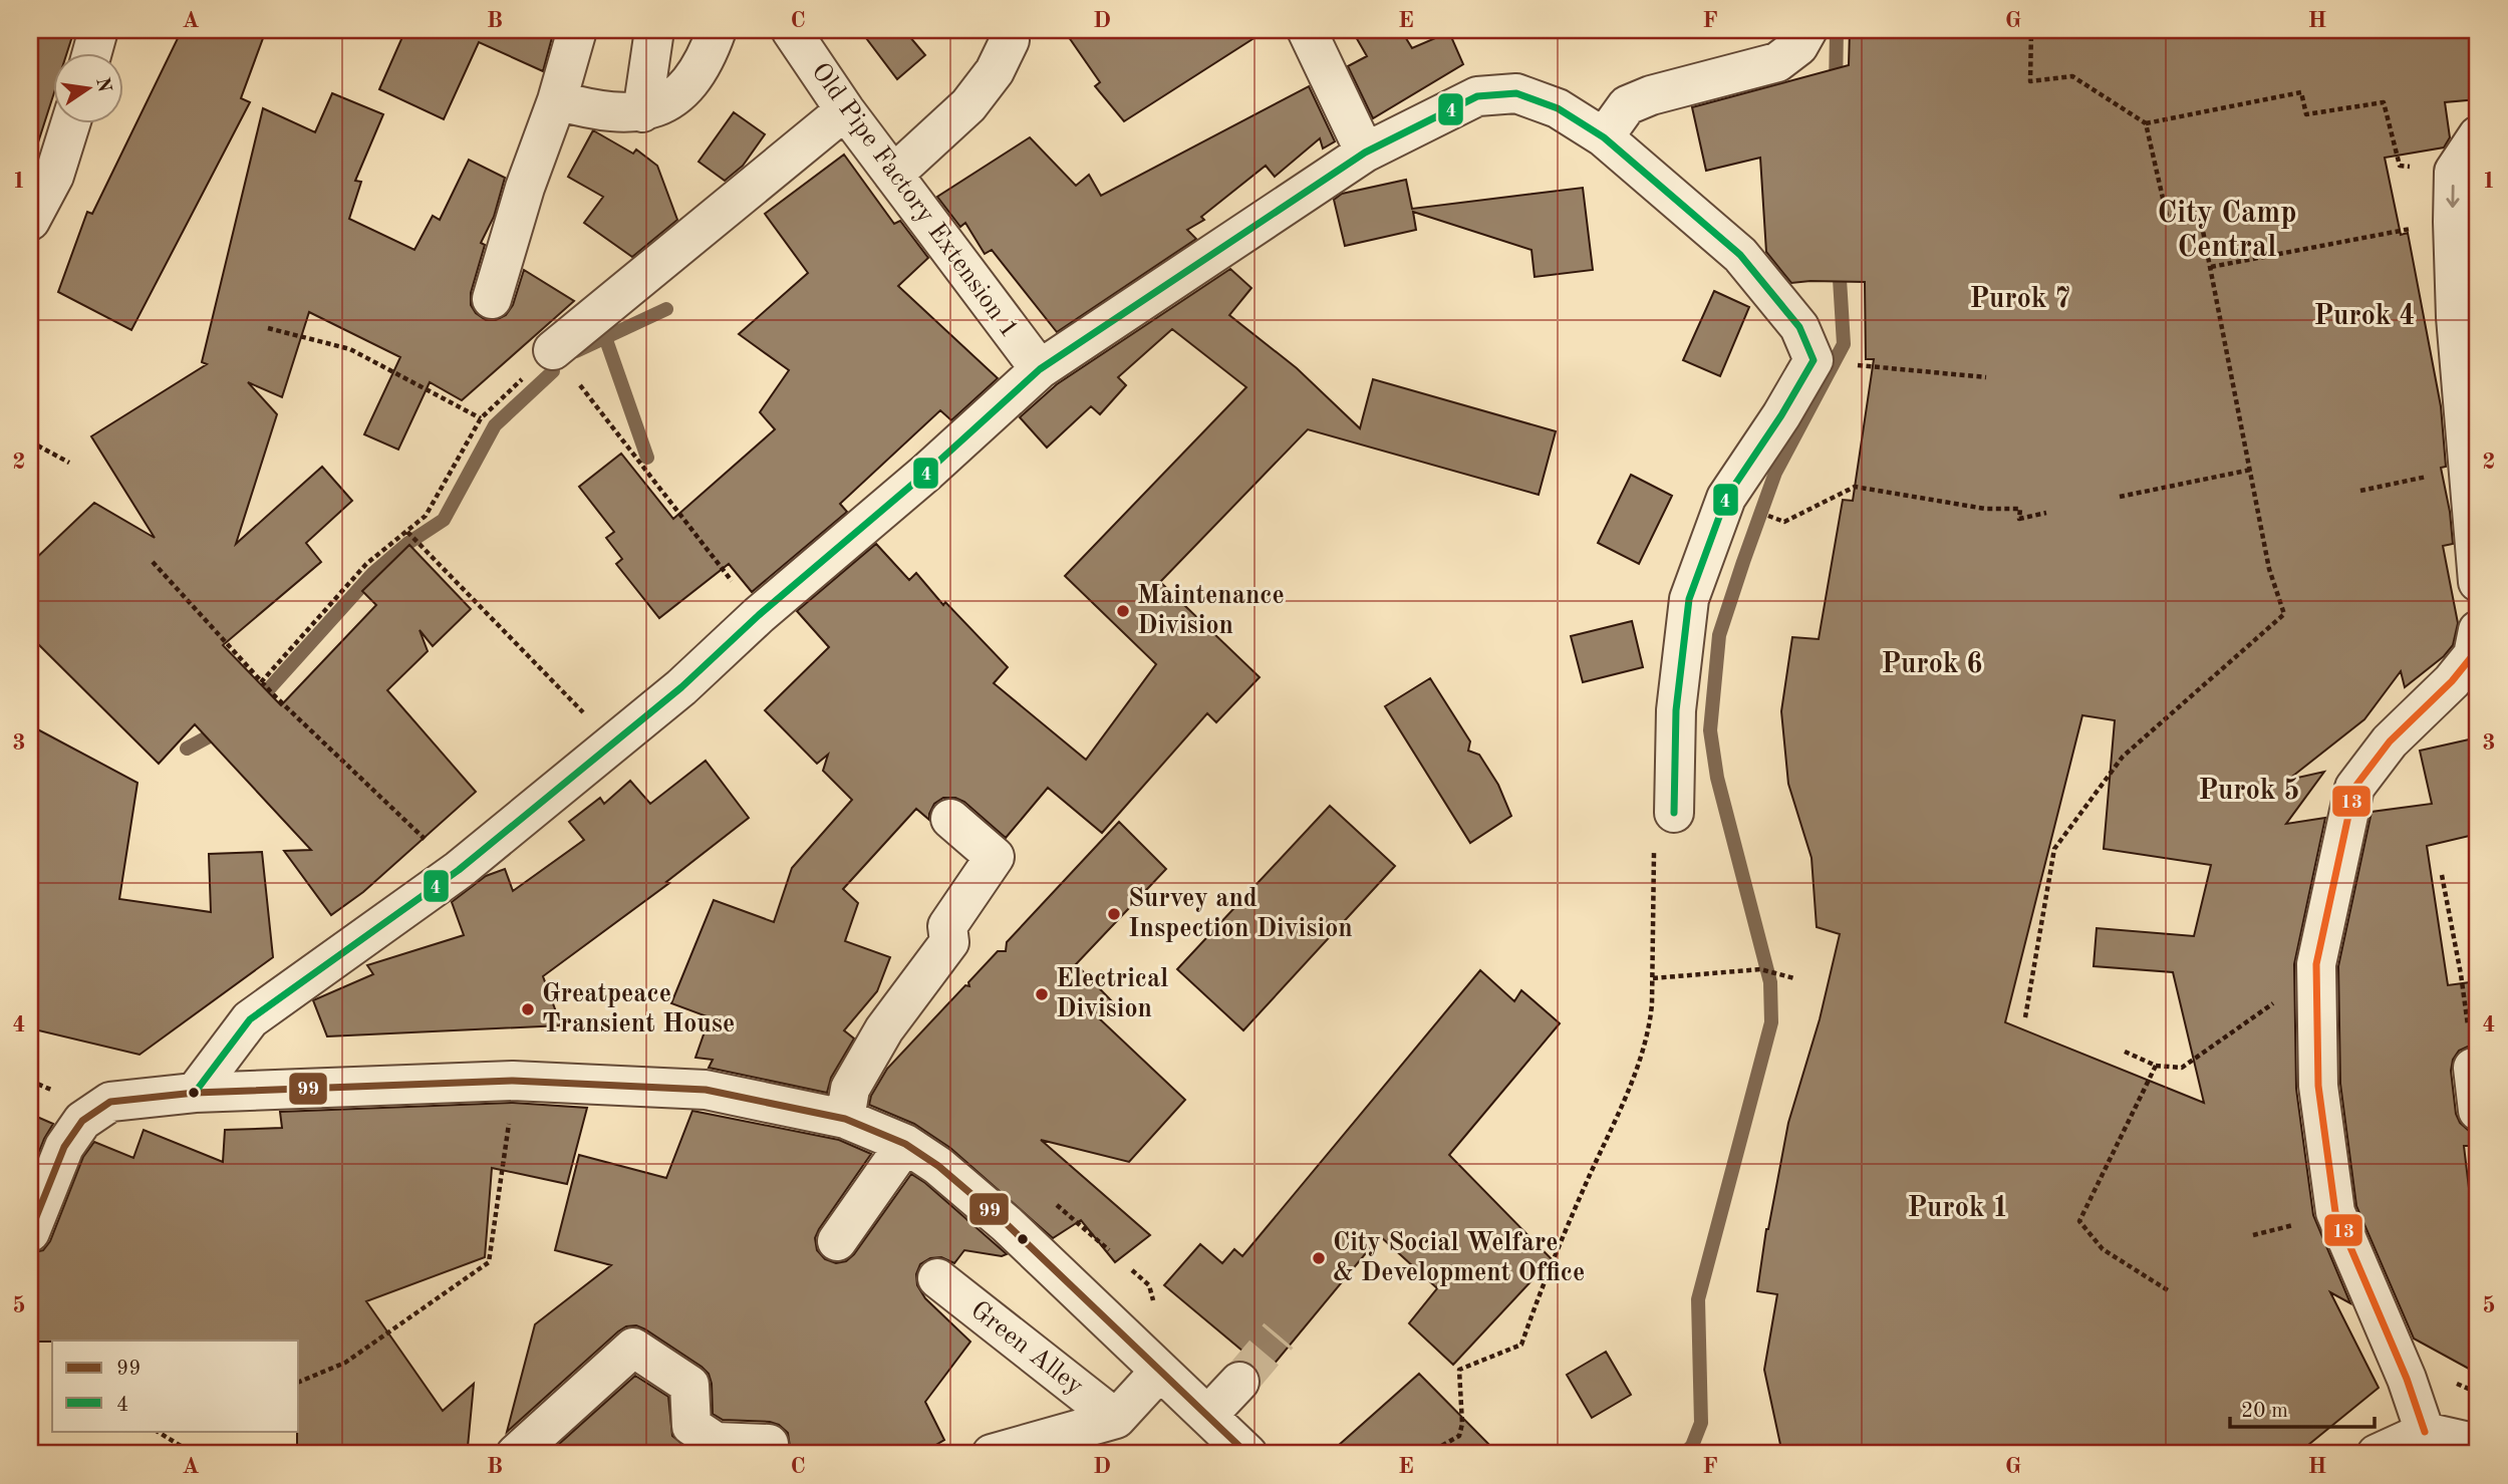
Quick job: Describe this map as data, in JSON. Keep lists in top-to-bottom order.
{
  "streets": {
    "street": ["Old Pipe Factory Extension 1", "Green Alley"]
  },
  "districts": [
    "City Camp Central",
    "Purok 7",
    "Purok 4",
    "Purok 6",
    "Purok 5",
    "Purok 1"
  ],
  "places": [
    "Maintenance Division",
    "Survey and Inspection Division",
    "Electrical Division",
    "Greatpeace Transient House",
    "City Social Welfare & Development Office"
  ],
  "lines": ["transit line 4", "transit line 13", "transit line 99"],
  "legend": ["99", "4"],
  "scale_bar": "20 m",
  "north": "right",
  "grid": {
    "columns": [
      "A",
      "B",
      "C",
      "D",
      "E",
      "F",
      "G",
      "H"
    ],
    "rows": [
      "1",
      "2",
      "3",
      "4",
      "5"
    ]
  }
}
